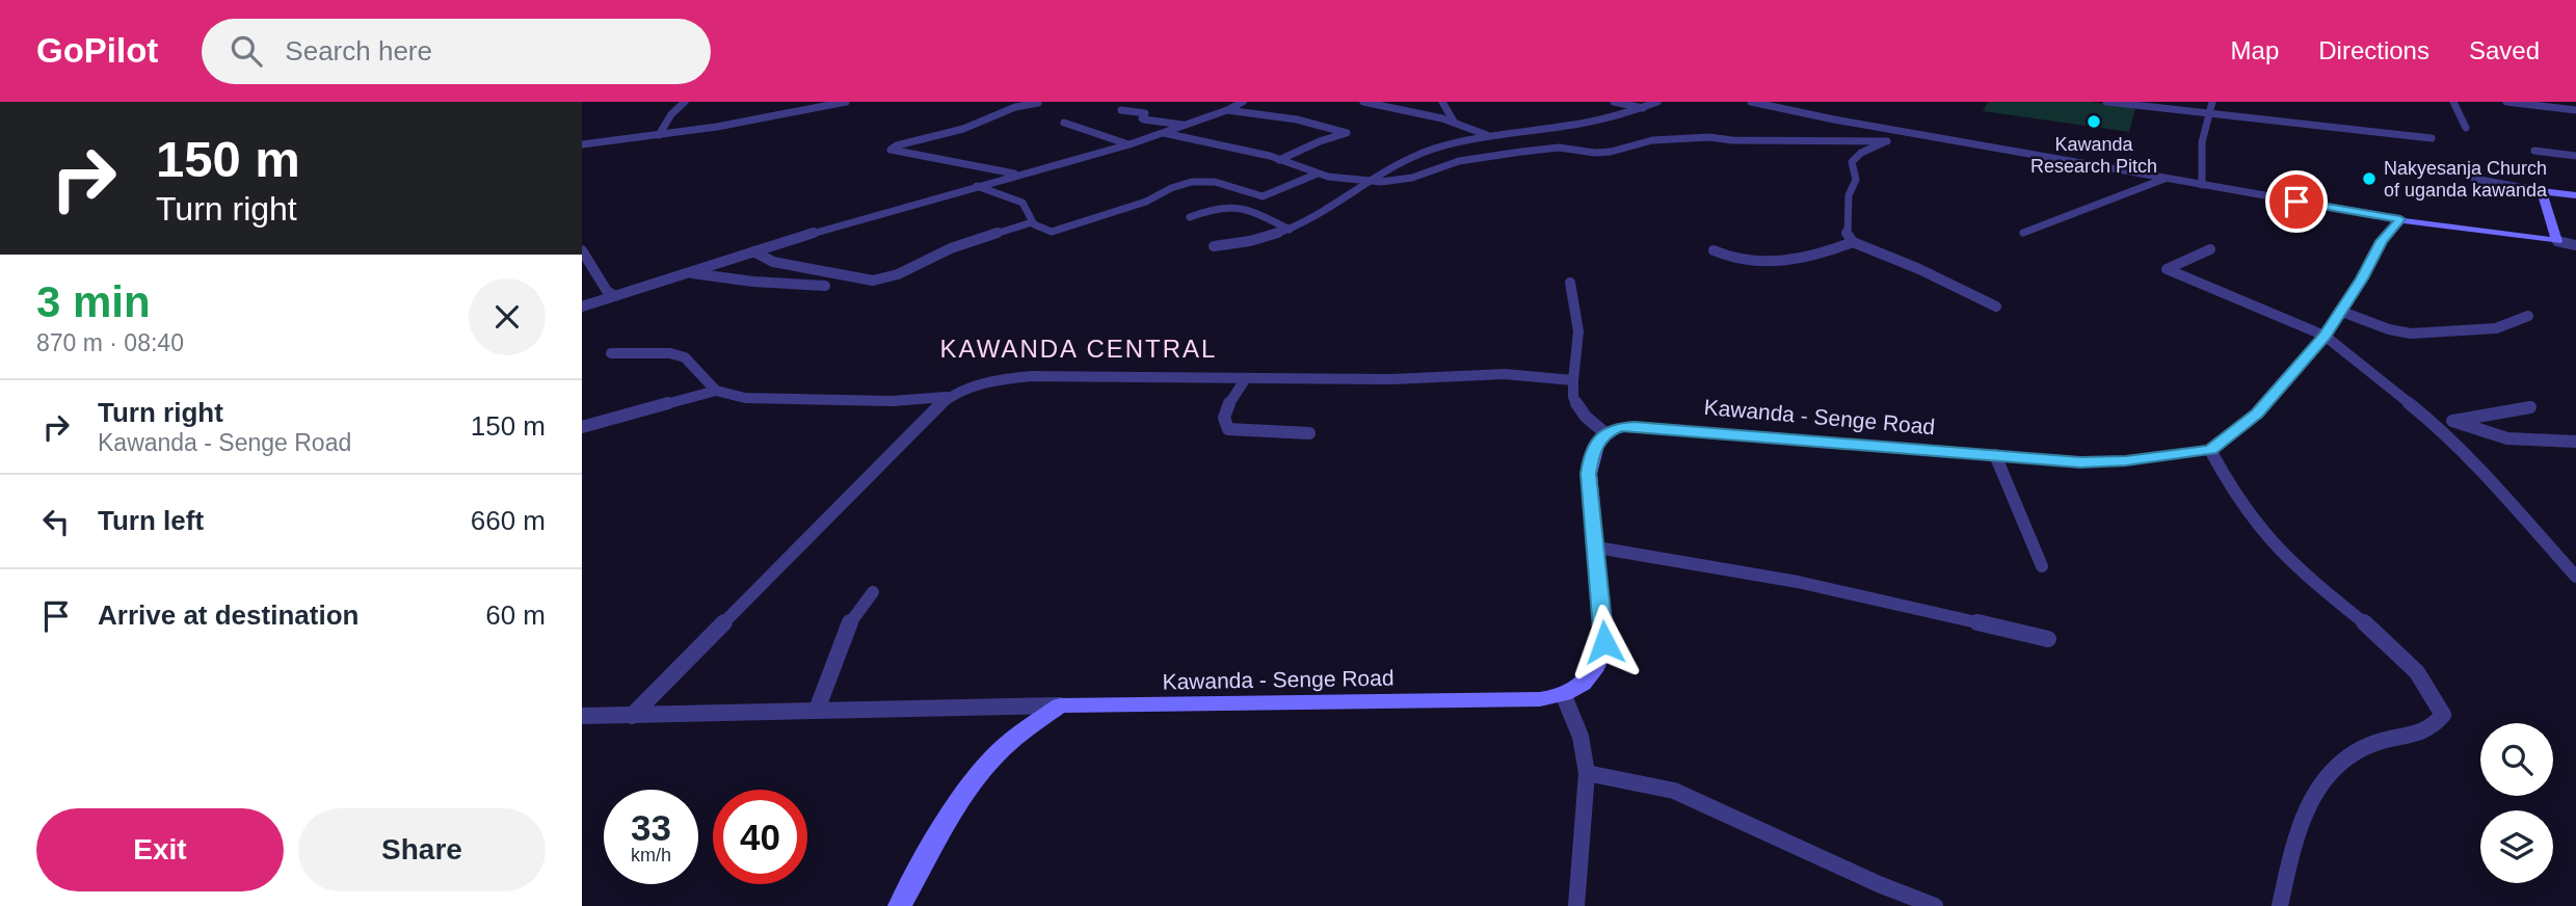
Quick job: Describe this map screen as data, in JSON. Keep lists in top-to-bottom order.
{
  "streets": {
    "street": ["Kawanda - Senge Road"]
  },
  "districts": ["KAWANDA CENTRAL"],
  "places": ["Kawanda Research Pitch", "Nakyesanja Church of uganda kawanda"],
  "page": {
    "header": "GoPilot",
    "search": "Search here",
    "nav": ["Map", "Directions", "Saved"],
    "turn": ["150 m", "Turn right"],
    "heading": ["3 min", "870 m · 08:40"],
    "list": [
      {
        "name": "Turn right",
        "note": "Kawanda - Senge Road",
        "value": "150 m"
      },
      {
        "name": "Turn left",
        "value": "660 m"
      },
      {
        "name": "Arrive at destination",
        "value": "60 m"
      }
    ],
    "speed": "33 km/h",
    "limit": "40",
    "buttons": ["Exit", "Share"]
  }
}
